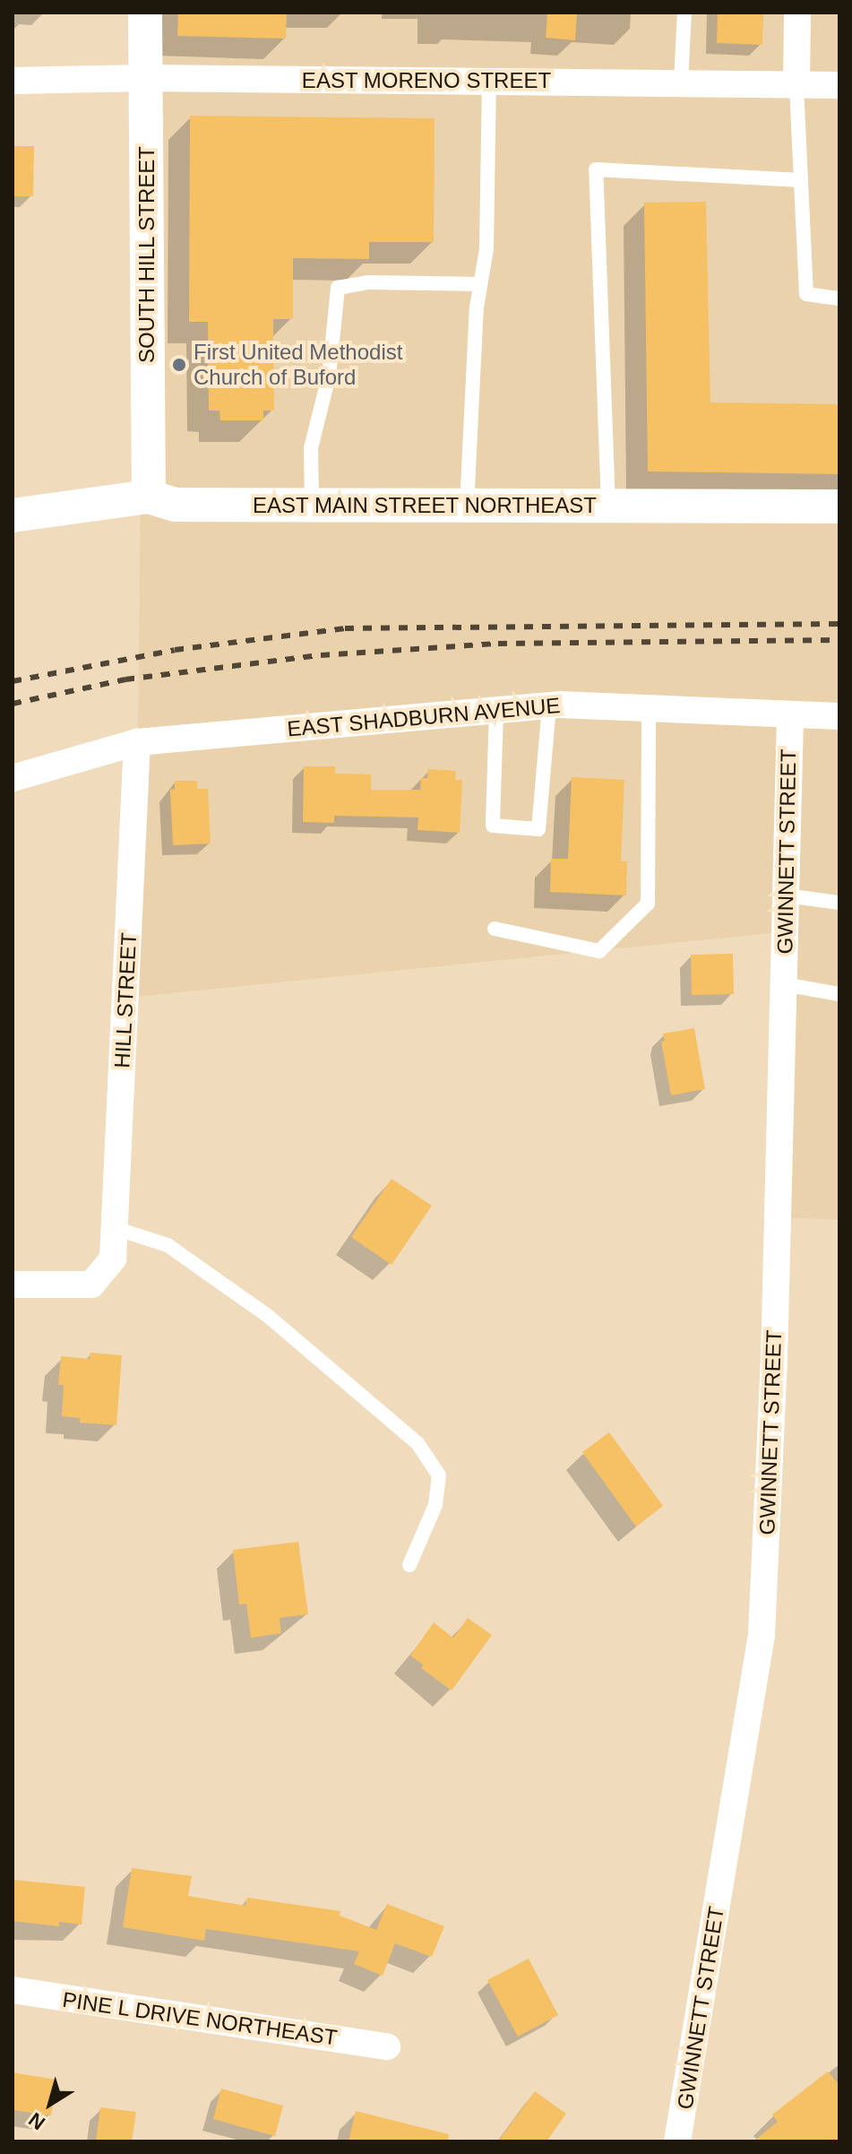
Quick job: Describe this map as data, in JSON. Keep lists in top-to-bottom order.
{
  "streets": {
    "street": [
      "EAST MORENO STREET",
      "SOUTH HILL STREET",
      "EAST MAIN STREET NORTHEAST",
      "EAST SHADBURN AVENUE",
      "GWINNETT STREET",
      "HILL STREET",
      "PINE L DRIVE NORTHEAST"
    ]
  },
  "crossings": [
    ["EAST MORENO STREET", "SOUTH HILL STREET"],
    ["SOUTH HILL STREET", "EAST MAIN STREET NORTHEAST"],
    ["EAST SHADBURN AVENUE", "GWINNETT STREET"],
    ["EAST SHADBURN AVENUE", "HILL STREET"]
  ],
  "places": ["First United Methodist Church of Buford"],
  "north": "bottom left"
}
